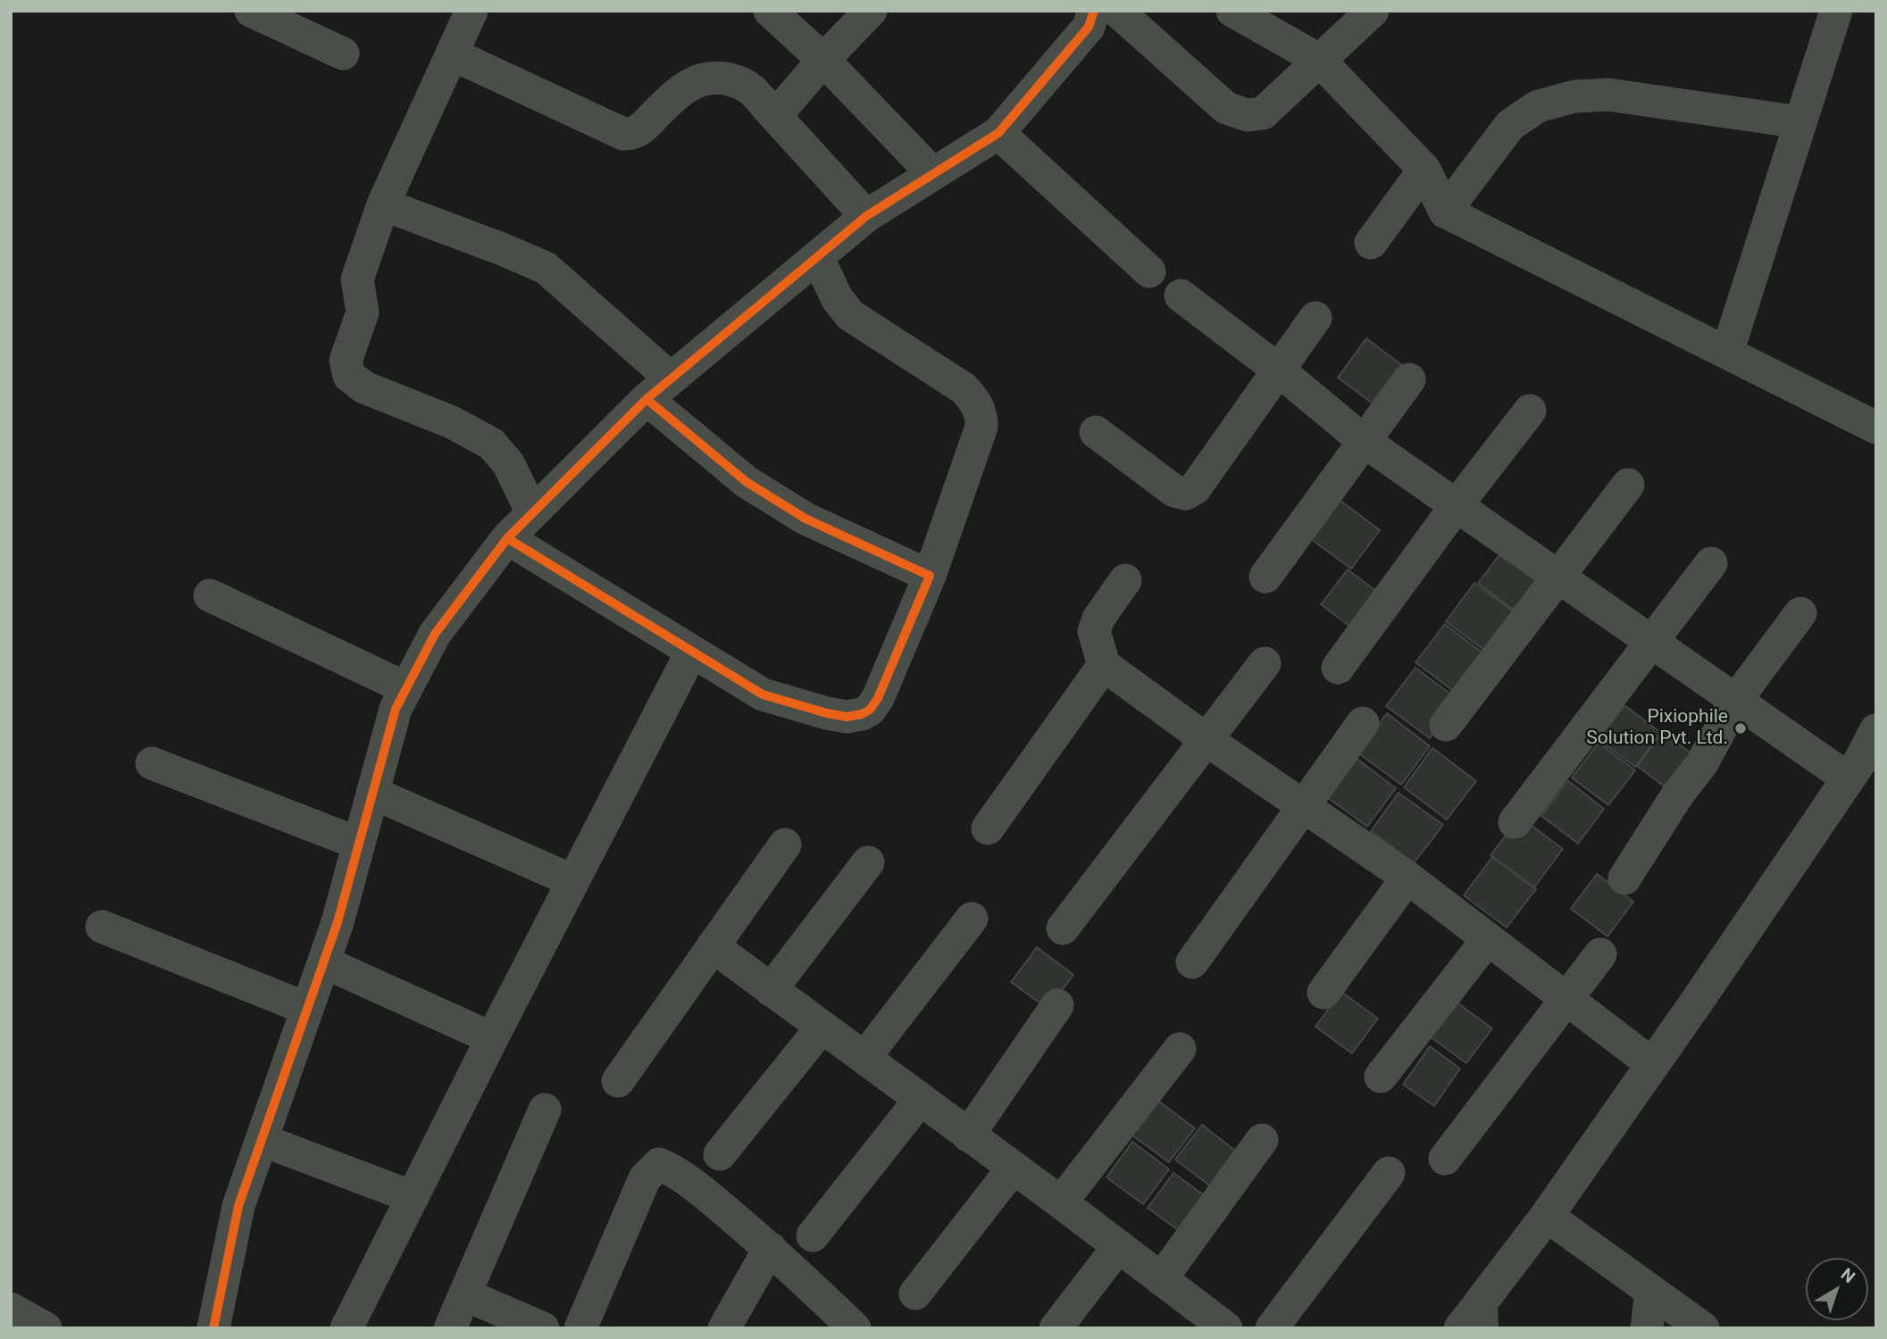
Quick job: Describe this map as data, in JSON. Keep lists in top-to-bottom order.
{
  "places": ["Pixiophile Solution Pvt. Ltd."],
  "north": "top right"
}
